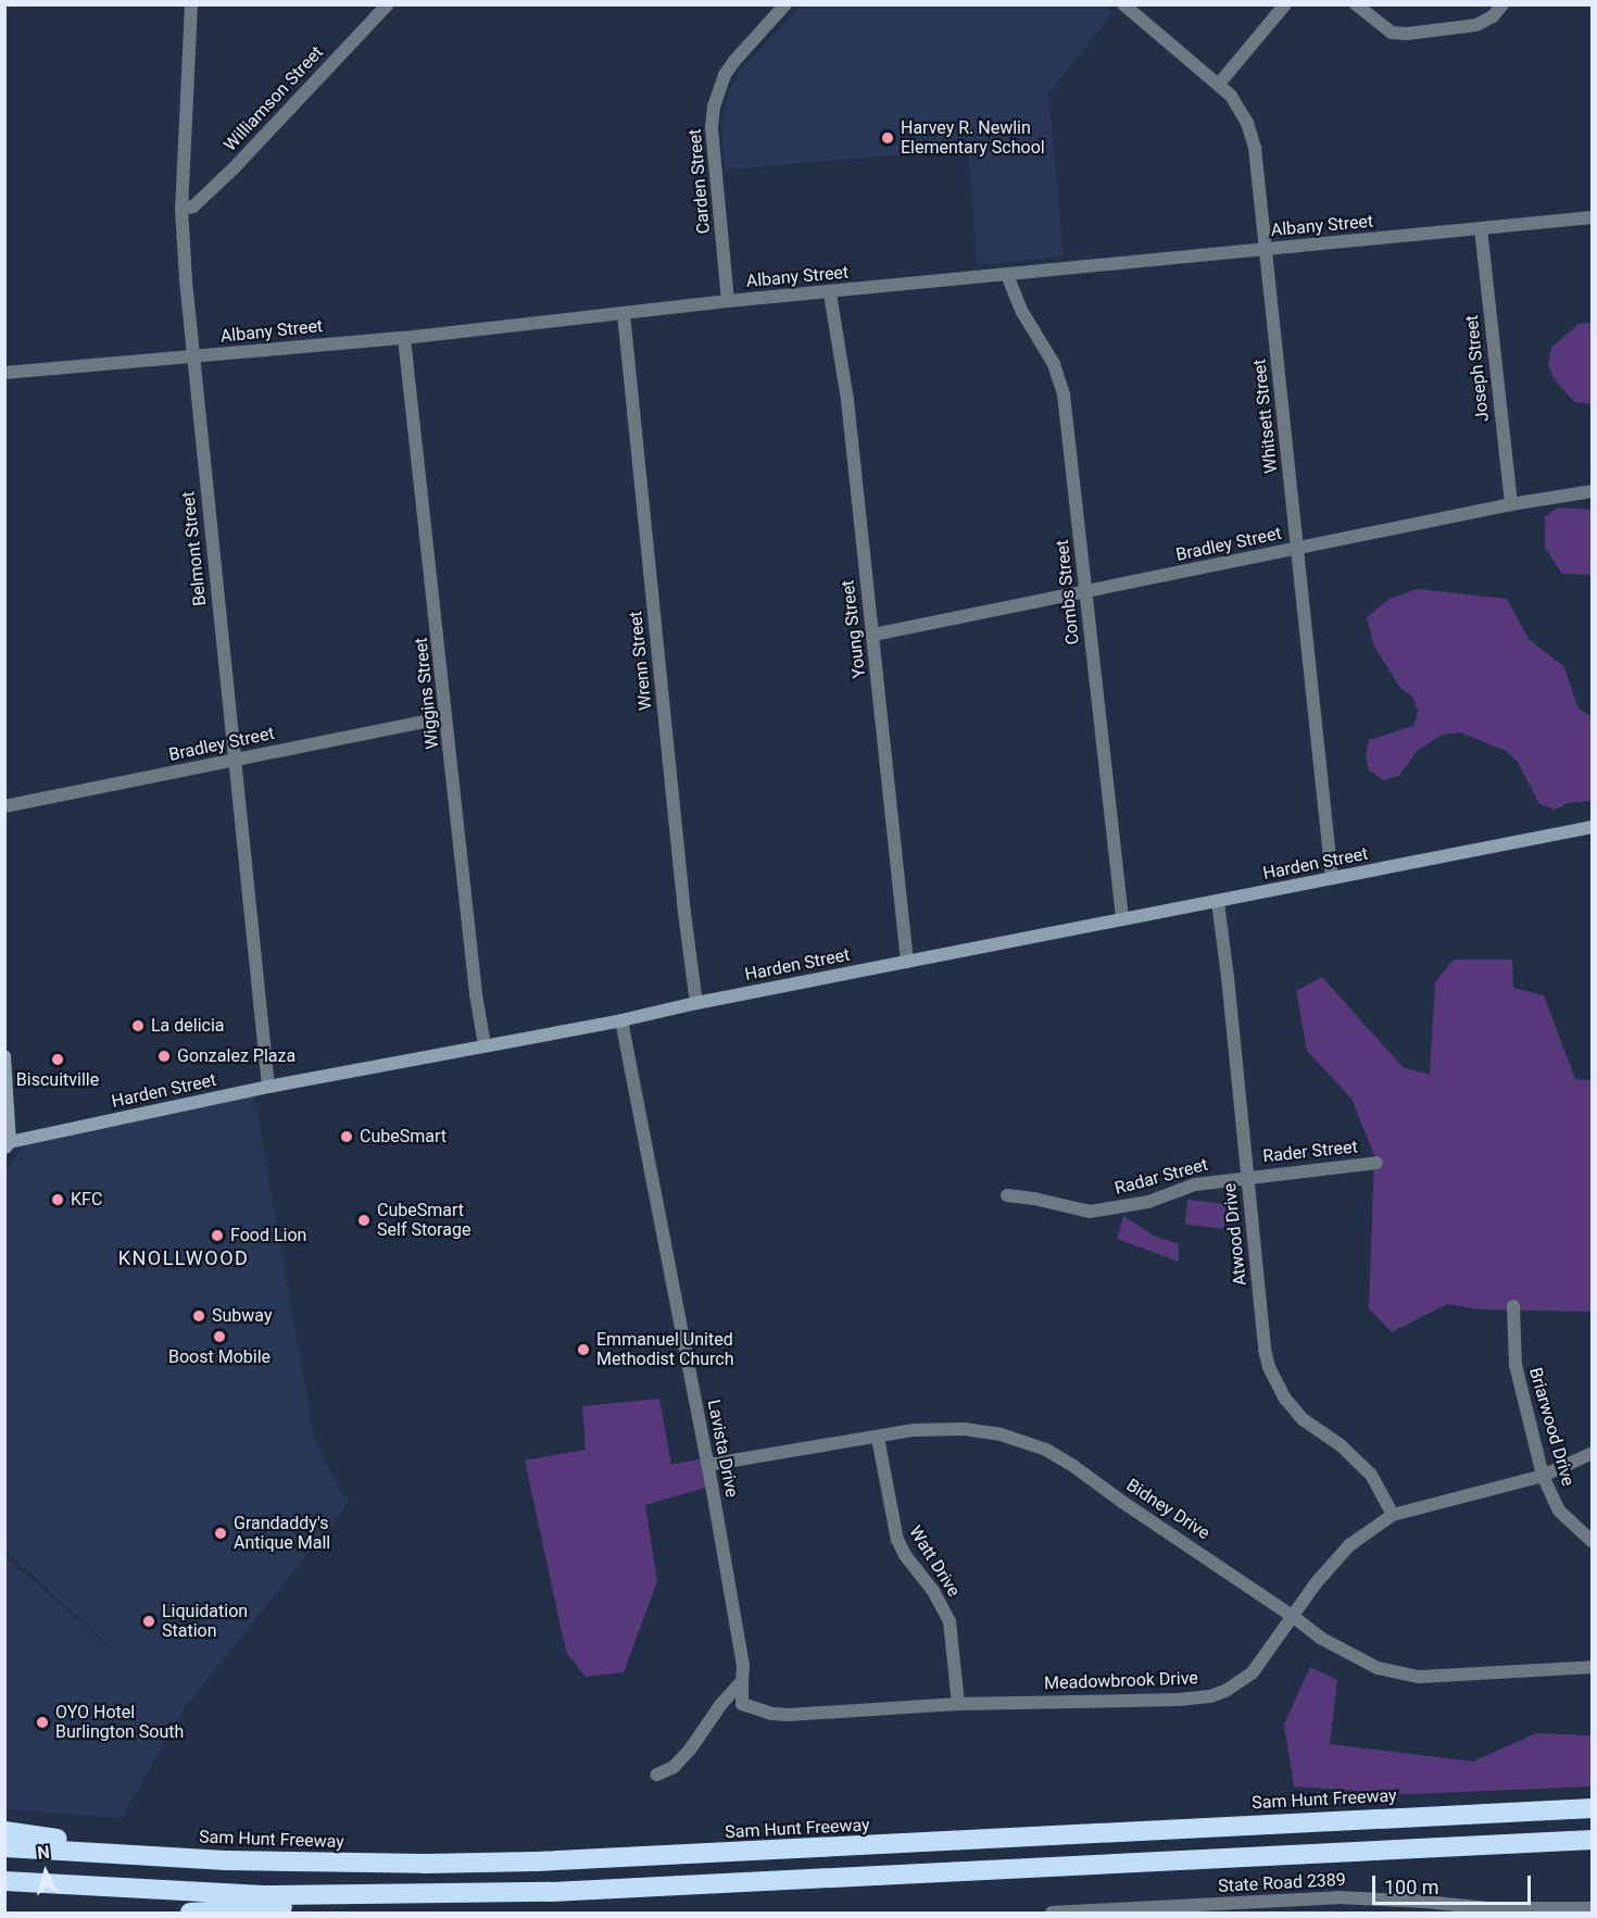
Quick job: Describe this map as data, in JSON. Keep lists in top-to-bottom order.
{
  "streets": {
    "highway": ["Sam Hunt Freeway"],
    "main road": ["Harden Street"],
    "street": [
      "Williamson Street",
      "Carden Street",
      "Albany Street",
      "Joseph Street",
      "Whitsett Street",
      "Bradley Street",
      "Belmont Street",
      "Combs Street",
      "Young Street",
      "Wrenn Street",
      "Wiggins Street",
      "Rader Street",
      "Radar Street",
      "Atwood Drive",
      "Briarwood Drive",
      "Lavista Drive",
      "Bidney Drive",
      "Watt Drive",
      "Meadowbrook Drive",
      "State Road 2389"
    ]
  },
  "crossings": [
    ["Williamson Street", "Belmont Street"],
    ["Carden Street", "Albany Street"],
    ["Albany Street", "Joseph Street"],
    ["Albany Street", "Whitsett Street"],
    ["Albany Street", "Belmont Street"],
    ["Albany Street", "Combs Street"],
    ["Albany Street", "Young Street"],
    ["Albany Street", "Wrenn Street"],
    ["Albany Street", "Wiggins Street"],
    ["Joseph Street", "Bradley Street"],
    ["Whitsett Street", "Bradley Street"],
    ["Whitsett Street", "Harden Street"],
    ["Bradley Street", "Belmont Street"],
    ["Bradley Street", "Combs Street"],
    ["Bradley Street", "Young Street"],
    ["Bradley Street", "Wiggins Street"],
    ["Belmont Street", "Harden Street"],
    ["Combs Street", "Harden Street"],
    ["Young Street", "Harden Street"],
    ["Wrenn Street", "Harden Street"],
    ["Wiggins Street", "Harden Street"],
    ["Harden Street", "Atwood Drive"],
    ["Harden Street", "Lavista Drive"],
    ["Rader Street", "Radar Street"],
    ["Rader Street", "Atwood Drive"],
    ["Radar Street", "Atwood Drive"],
    ["Atwood Drive", "Meadowbrook Drive"],
    ["Briarwood Drive", "Meadowbrook Drive"],
    ["Lavista Drive", "Bidney Drive"],
    ["Lavista Drive", "Meadowbrook Drive"],
    ["Bidney Drive", "Watt Drive"],
    ["Bidney Drive", "Meadowbrook Drive"],
    ["Watt Drive", "Meadowbrook Drive"]
  ],
  "districts": ["KNOLLWOOD"],
  "places": [
    "Harvey R. Newlin Elementary School",
    "La delicia",
    "Gonzalez Plaza",
    "Biscuitville",
    "CubeSmart",
    "KFC",
    "CubeSmart Self Storage",
    "Food Lion",
    "Subway",
    "Boost Mobile",
    "Emmanuel United Methodist Church",
    "Grandaddy's Antique Mall",
    "Liquidation Station",
    "OYO Hotel Burlington South"
  ],
  "scale_bar": "100 m",
  "north": "top"
}
